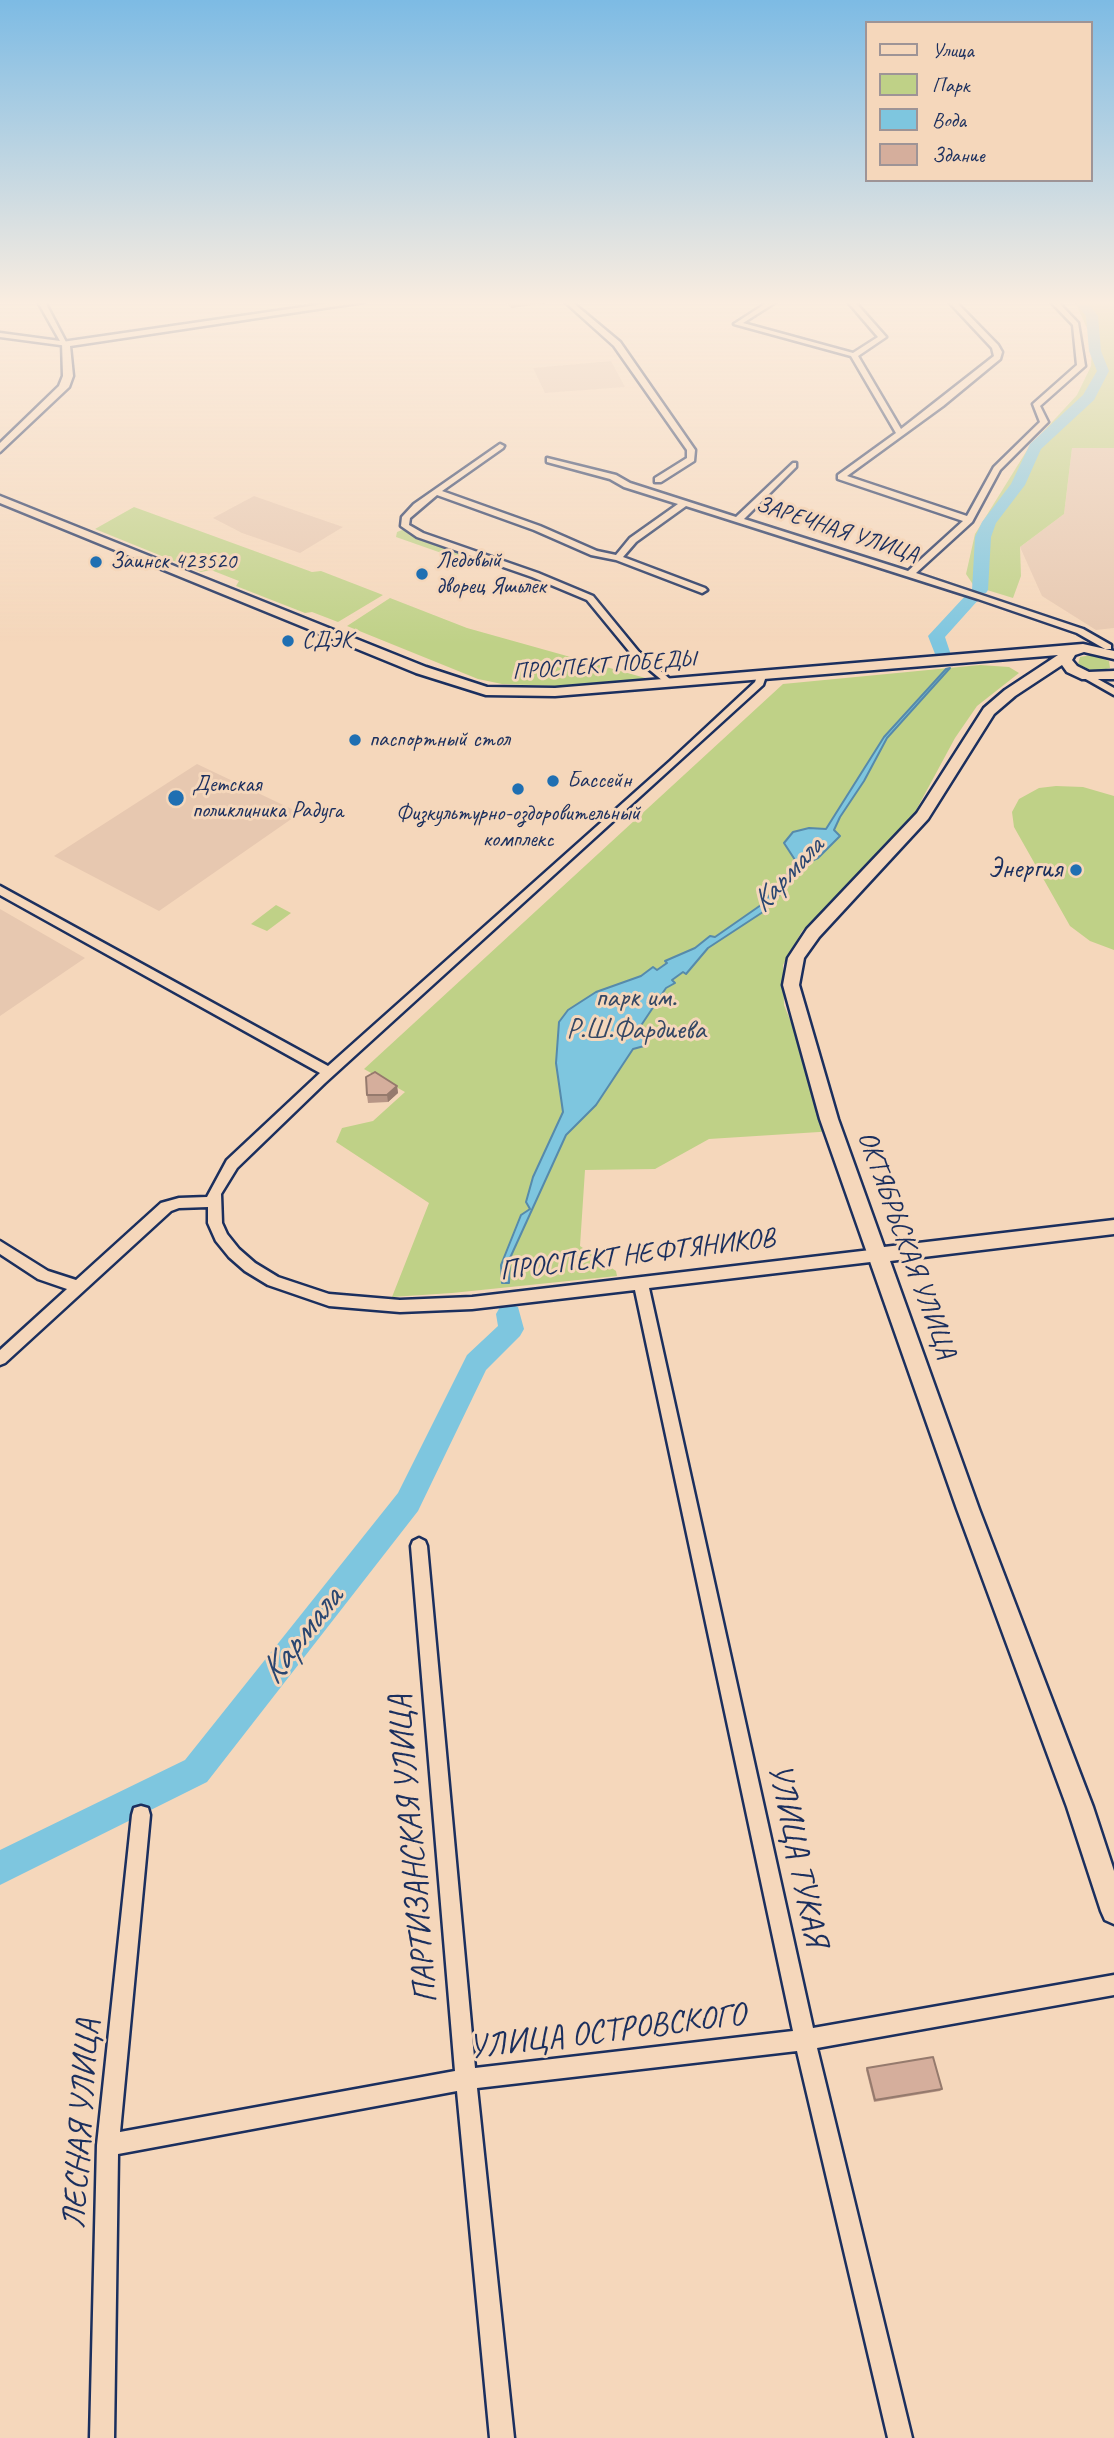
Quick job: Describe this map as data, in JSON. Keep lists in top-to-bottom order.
{
  "streets": {
    "main road": ["ПРОСПЕКТ ПОБЕДЫ", "ОКТЯБРЬСКАЯ УЛИЦА", "ПРОСПЕКТ НЕФТЯНИКОВ"],
    "street": [
      "ЗАРЕЧНАЯ УЛИЦА",
      "ПАРТИЗАНСКАЯ УЛИЦА",
      "УЛИЦА ТУКАЯ",
      "УЛИЦА ОСТРОВСКОГО",
      "ЛЕСНАЯ УЛИЦА"
    ]
  },
  "crossings": [
    ["ПРОСПЕКТ ПОБЕДЫ", "ОКТЯБРЬСКАЯ УЛИЦА"],
    ["ОКТЯБРЬСКАЯ УЛИЦА", "ПРОСПЕКТ НЕФТЯНИКОВ"],
    ["ПРОСПЕКТ НЕФТЯНИКОВ", "УЛИЦА ТУКАЯ"],
    ["ПАРТИЗАНСКАЯ УЛИЦА", "УЛИЦА ОСТРОВСКОГО"],
    ["УЛИЦА ТУКАЯ", "УЛИЦА ОСТРОВСКОГО"],
    ["УЛИЦА ОСТРОВСКОГО", "ЛЕСНАЯ УЛИЦА"]
  ],
  "water": ["Кармала"],
  "parks": ["парк им. Р.Ш.Фардиева"],
  "places": [
    "Заинск 423520",
    "Ледовый дворец Яшьлек",
    "СДЭК",
    "паспортный стол",
    "Бассейн",
    "Физкультурно-оздоровительный комплекс",
    "Детская поликлиника Радуга",
    "Энергия"
  ],
  "legend": [
    "Улица",
    "Парк",
    "Вода",
    "Здание"
  ]
}
